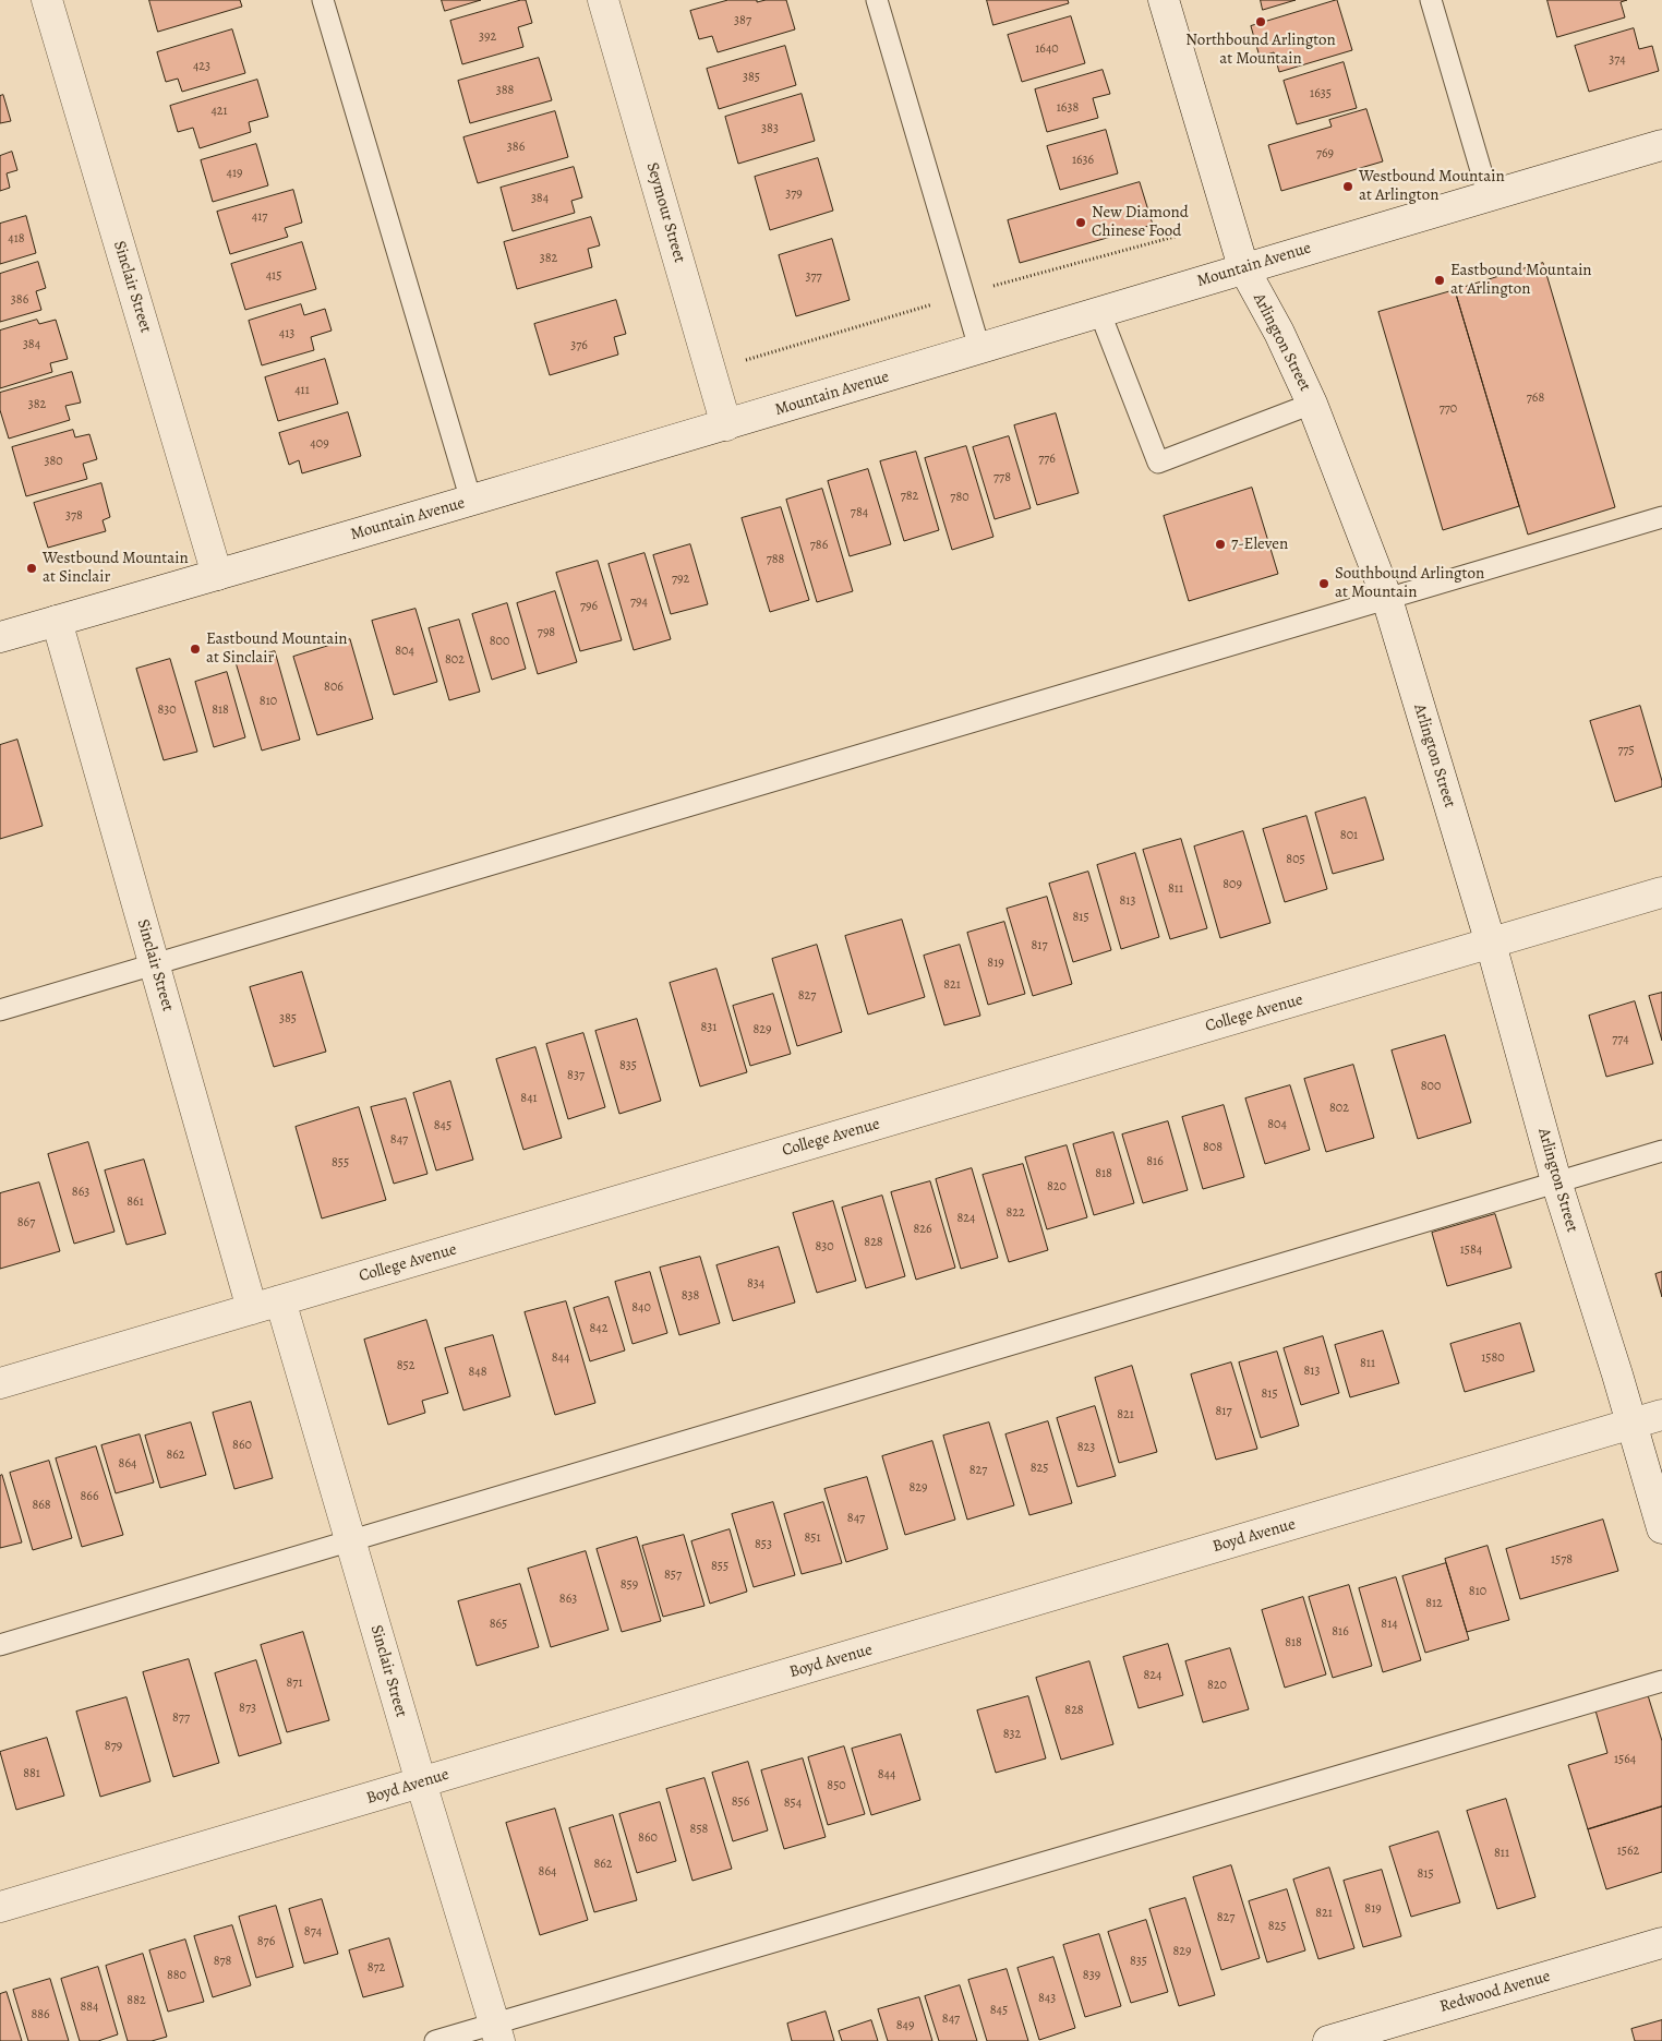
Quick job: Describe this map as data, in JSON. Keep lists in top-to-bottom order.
{
  "streets": {
    "street": [
      "Seymour Street",
      "Mountain Avenue",
      "Sinclair Street",
      "Arlington Street",
      "College Avenue",
      "Boyd Avenue",
      "Redwood Avenue"
    ]
  },
  "crossings": [
    ["Seymour Street", "Mountain Avenue"],
    ["Mountain Avenue", "Sinclair Street"],
    ["Mountain Avenue", "Arlington Street"],
    ["Sinclair Street", "College Avenue"],
    ["Sinclair Street", "Boyd Avenue"],
    ["Arlington Street", "College Avenue"],
    ["Arlington Street", "Boyd Avenue"]
  ],
  "places": [
    "Northbound Arlington at Mountain",
    "Westbound Mountain at Arlington",
    "New Diamond Chinese Food",
    "Eastbound Mountain at Arlington",
    "7-Eleven",
    "Westbound Mountain at Sinclair",
    "Southbound Arlington at Mountain",
    "Eastbound Mountain at Sinclair"
  ],
  "house_numbers": [
    "387",
    "392",
    "1640",
    "374",
    "423",
    "385",
    "388",
    "1635",
    "1638",
    "421",
    "383",
    "386",
    "769",
    "1636",
    "419",
    "379",
    "384",
    "417",
    "418",
    "382",
    "415",
    "377",
    "386",
    "413",
    "384",
    "376",
    "411",
    "768",
    "382",
    "770",
    "409",
    "776",
    "380",
    "778",
    "782",
    "780",
    "784",
    "378",
    "786",
    "788",
    "792",
    "794",
    "796",
    "798",
    "800",
    "804",
    "802",
    "806",
    "810",
    "830",
    "818",
    "775",
    "801",
    "805",
    "809",
    "811",
    "813",
    "815",
    "817",
    "819",
    "821",
    "827",
    "385",
    "831",
    "829",
    "774",
    "835",
    "837",
    "800",
    "841",
    "802",
    "804",
    "845",
    "847",
    "808",
    "816",
    "855",
    "818",
    "820",
    "863",
    "861",
    "822",
    "824",
    "867",
    "826",
    "828",
    "830",
    "1584",
    "834",
    "838",
    "840",
    "842",
    "844",
    "1580",
    "811",
    "852",
    "813",
    "848",
    "815",
    "817",
    "821",
    "860",
    "823",
    "862",
    "864",
    "825",
    "827",
    "829",
    "866",
    "868",
    "847",
    "851",
    "853",
    "1578",
    "855",
    "857",
    "859",
    "810",
    "863",
    "812",
    "865",
    "814",
    "816",
    "818",
    "824",
    "871",
    "820",
    "873",
    "828",
    "877",
    "832",
    "879",
    "1564",
    "881",
    "844",
    "850",
    "856",
    "854",
    "858",
    "860",
    "1562",
    "811",
    "862",
    "864",
    "815",
    "819",
    "821",
    "827",
    "825",
    "874",
    "876",
    "829",
    "878",
    "835",
    "872",
    "880",
    "839",
    "843",
    "882",
    "884",
    "845",
    "886",
    "847",
    "849"
  ]
}
